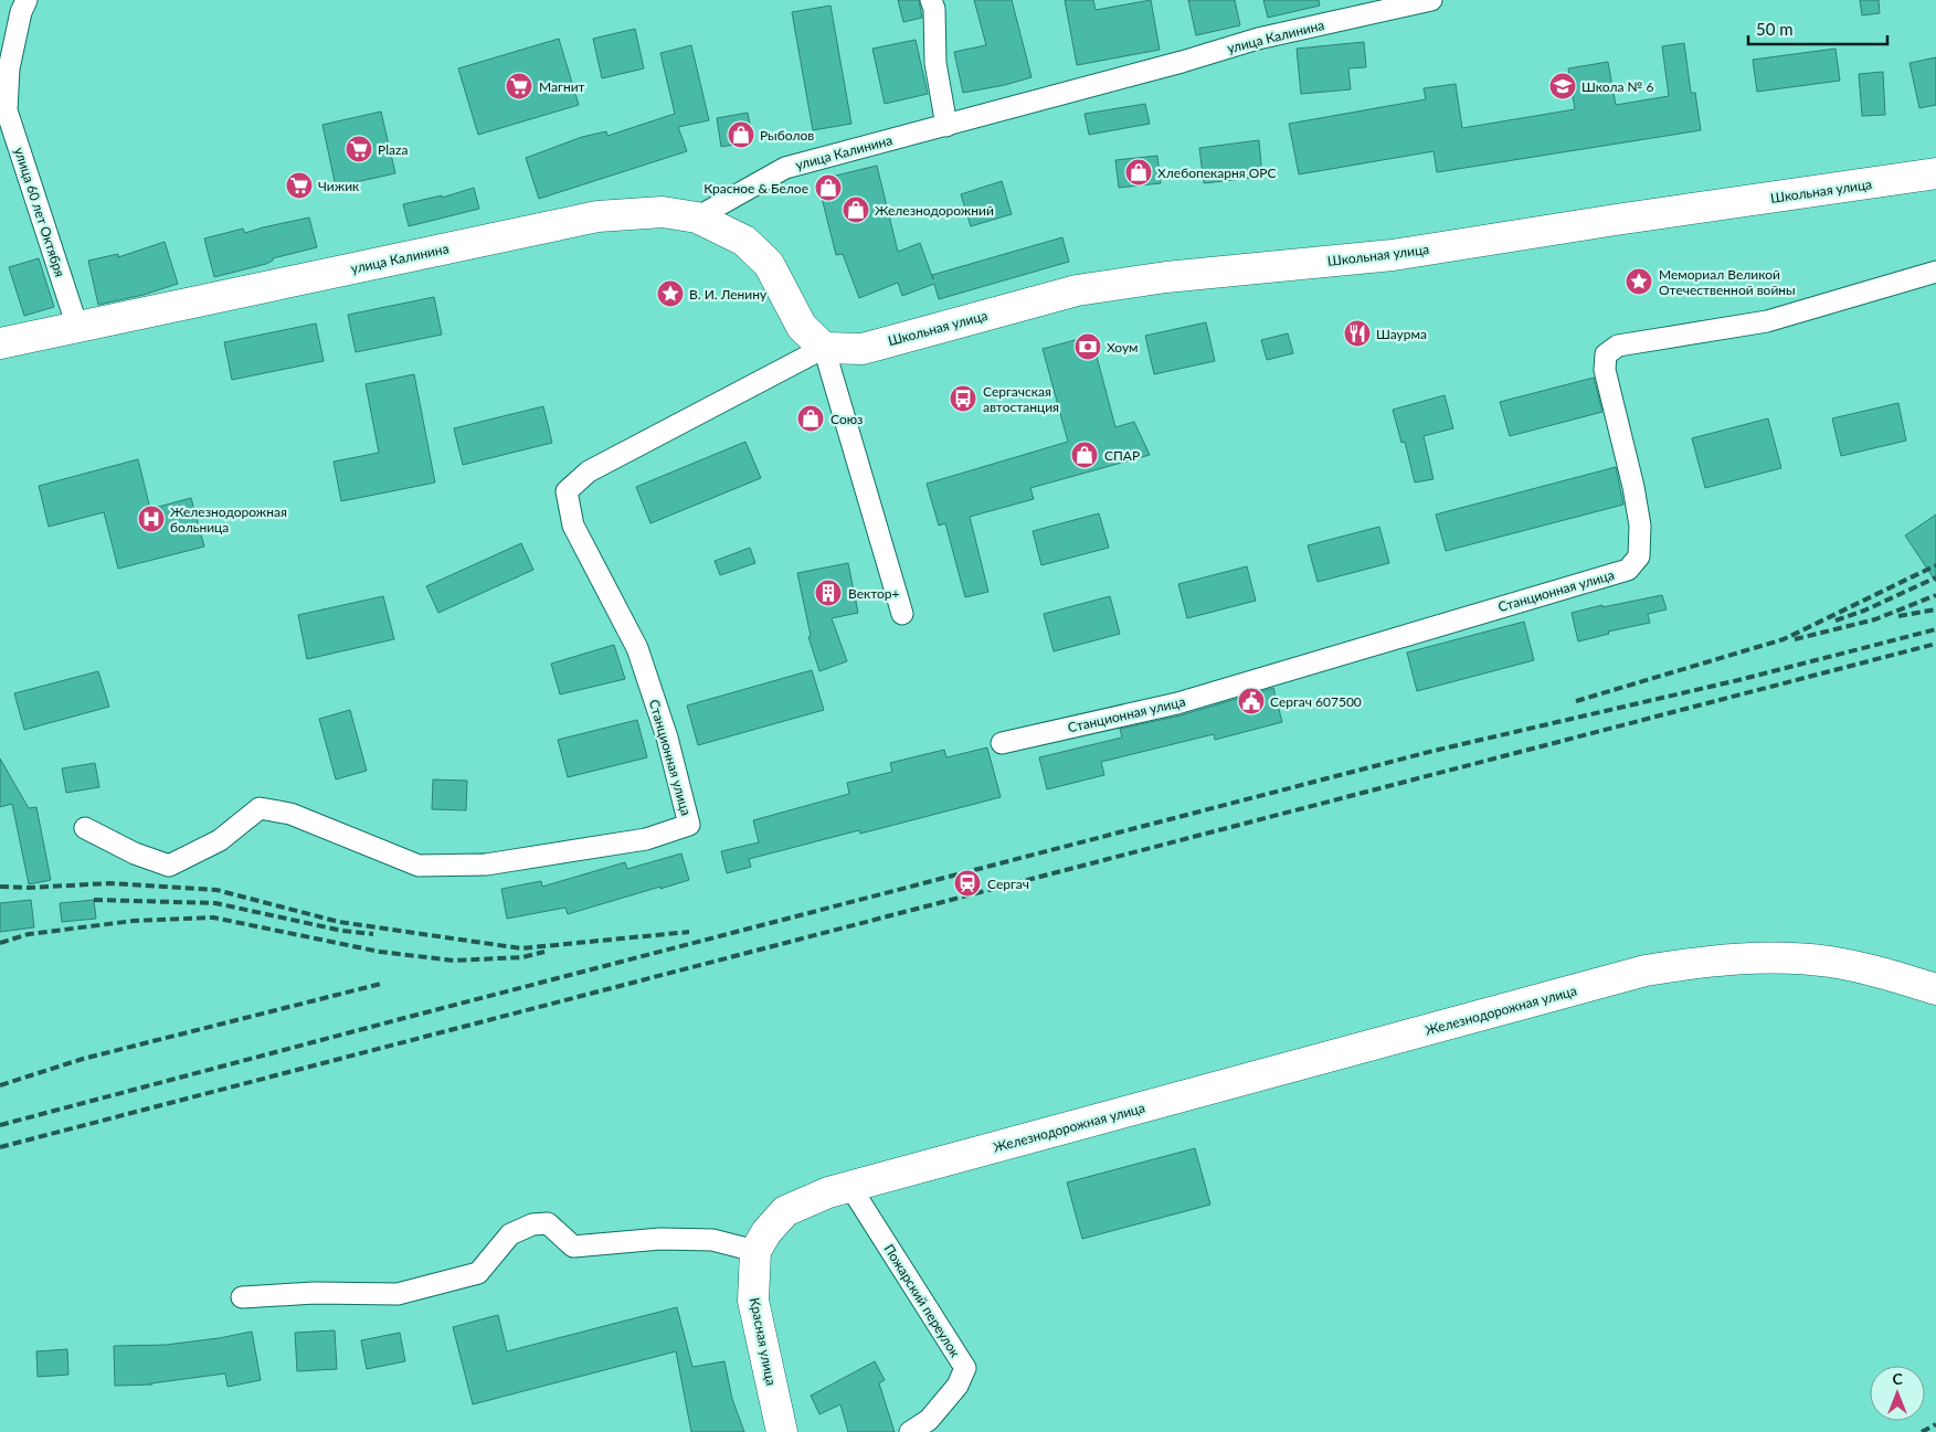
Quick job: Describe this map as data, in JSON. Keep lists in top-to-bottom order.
{
  "streets": {
    "main road": [
      "улица Калинина",
      "Школьная улица",
      "Железнодорожная улица",
      "Красная улица"
    ],
    "street": ["улица 60 лет Октября", "Станционная улица", "Пожарский переулок"]
  },
  "crossings": [
    ["улица Калинина", "улица 60 лет Октября"],
    ["Школьная улица", "Станционная улица"],
    ["Железнодорожная улица", "Пожарский переулок"],
    ["Железнодорожная улица", "Красная улица"]
  ],
  "places": {
    "supermarket": ["Магнит", "Plaza", "Чижик"],
    "school or university": ["Школа № 6"],
    "shop": [
      "Рыболов",
      "Хлебопекарня ОРС",
      "Красное & Белое",
      "Железнодорожний",
      "Союз",
      "СПАР"
    ],
    "place": ["Мемориал Великой Отечественной войны", "В. И. Ленину"],
    "restaurant": ["Шаурма"],
    "bank": ["Хоум"],
    "bus stop": ["Сергачская автостанция"],
    "hospital": ["Железнодорожная больница"],
    "building": ["Вектор+"],
    "public building": ["Сергач 607500"],
    "station": ["Сергач"]
  },
  "scale_bar": "50 m",
  "north": "top"
}
